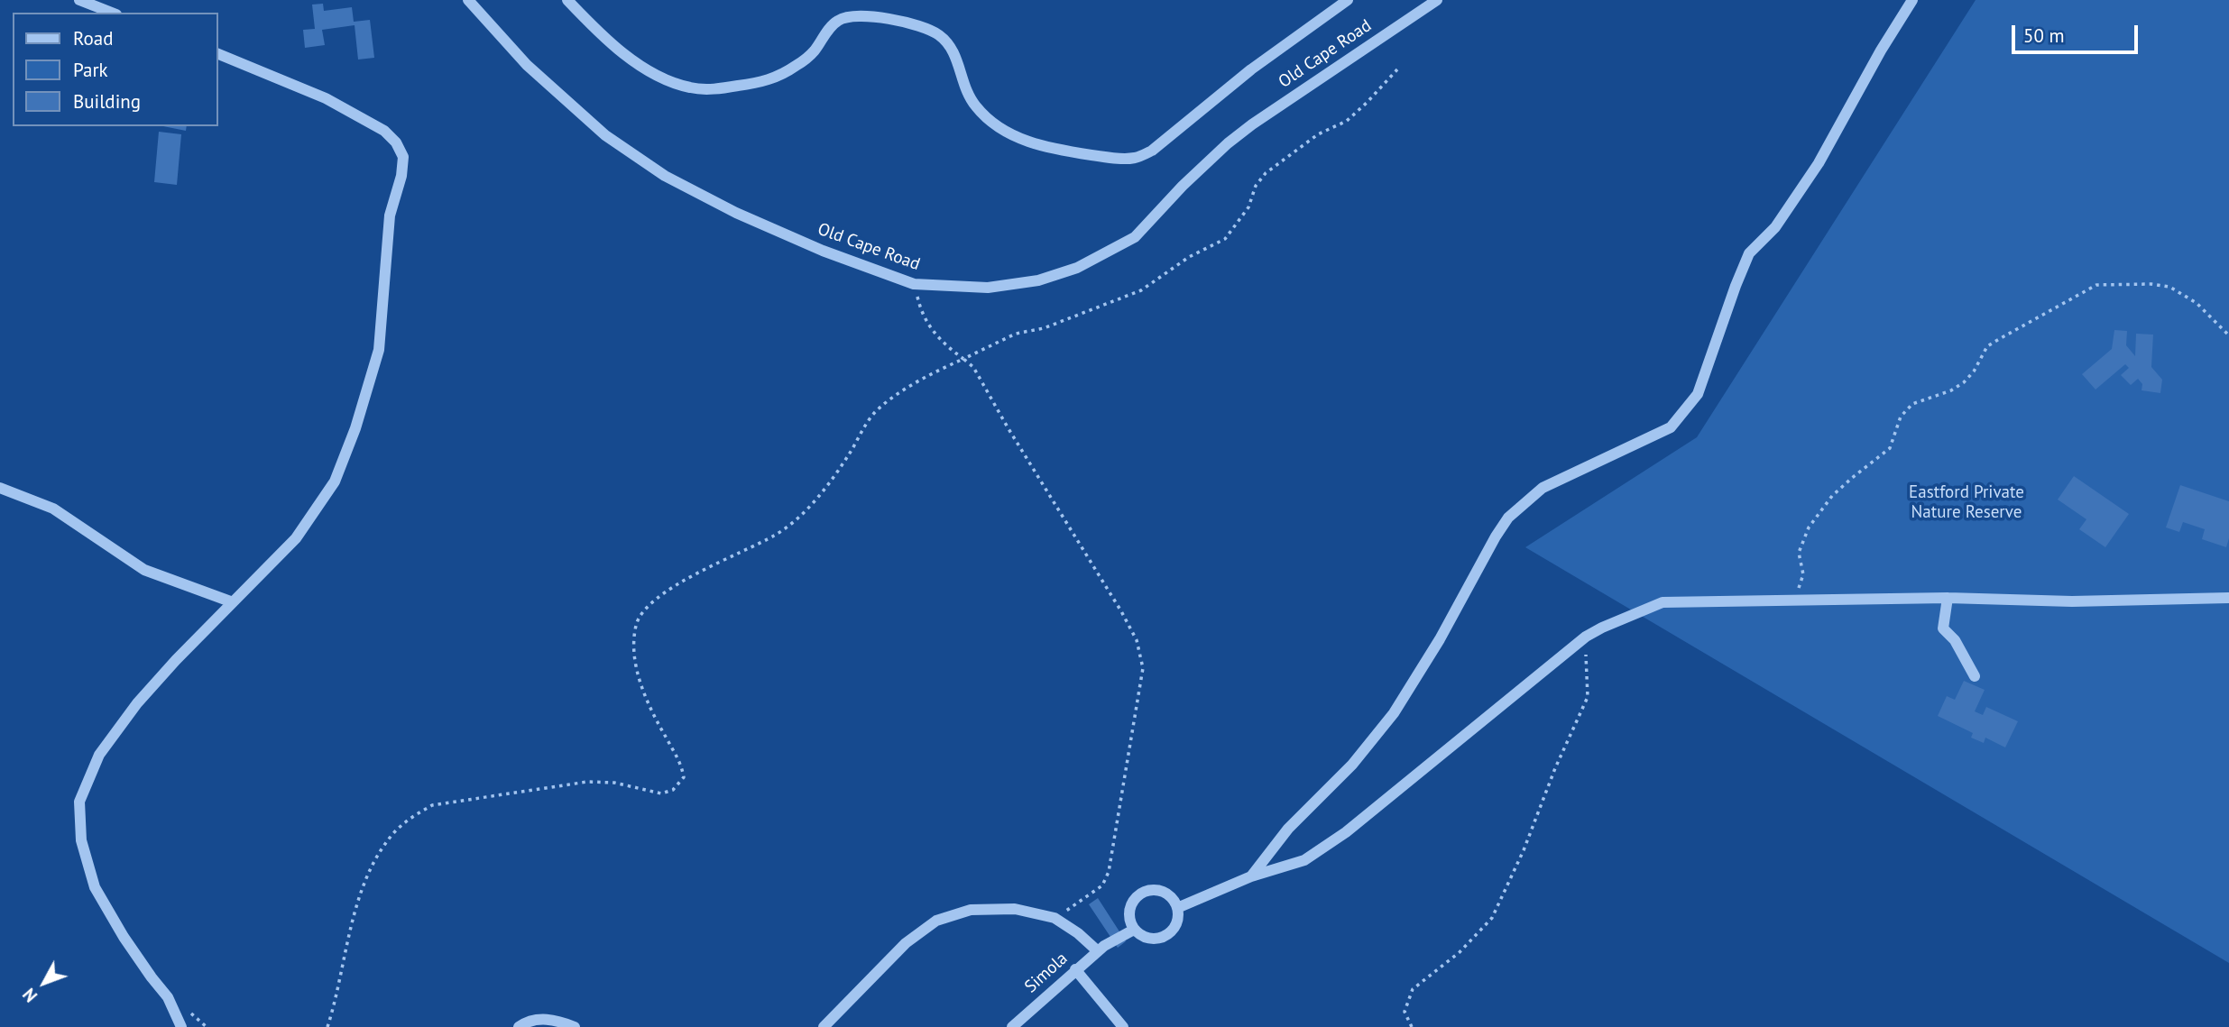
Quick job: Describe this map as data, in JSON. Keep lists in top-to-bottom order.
{
  "streets": {
    "street": ["Old Cape Road", "Simola"]
  },
  "parks": ["Eastford Private Nature Reserve"],
  "legend": ["Road", "Park", "Building"],
  "scale_bar": "50 m",
  "north": "bottom left"
}
